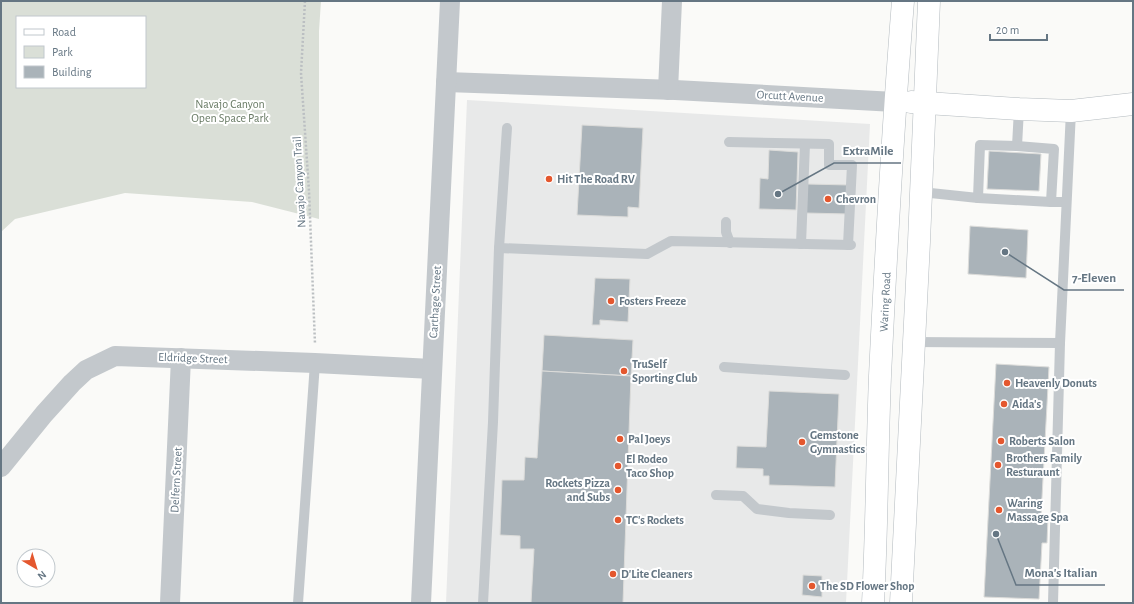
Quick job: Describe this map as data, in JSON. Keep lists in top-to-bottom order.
{
  "streets": {
    "main road": ["Orcutt Avenue", "Waring Road"],
    "street": ["Carthage Street", "Eldridge Street", "Delfern Street"],
    "path": ["Navajo Canyon Trail"]
  },
  "crossings": [
    ["Orcutt Avenue", "Carthage Street"],
    ["Orcutt Avenue", "Waring Road"],
    ["Navajo Canyon Trail", "Eldridge Street"],
    ["Carthage Street", "Eldridge Street"],
    ["Eldridge Street", "Delfern Street"]
  ],
  "parks": ["Navajo Canyon Open Space Park"],
  "places": [
    "Hit The Road RV",
    "ExtraMile",
    "Chevron",
    "7-Eleven",
    "Fosters Freeze",
    "TruSelf Sporting Club",
    "Heavenly Donuts",
    "Aida's",
    "Pal Joeys",
    "Roberts Salon",
    "Gemstone Gymnastics",
    "Brothers Family Resturaunt",
    "El Rodeo Taco Shop",
    "Rockets Pizza and Subs",
    "Waring Massage Spa",
    "TC's Rockets",
    "Mona's Italian",
    "D'Lite Cleaners",
    "The SD Flower Shop"
  ],
  "legend": ["Road", "Park", "Building"],
  "scale_bar": "20 m",
  "north": "bottom right"
}
